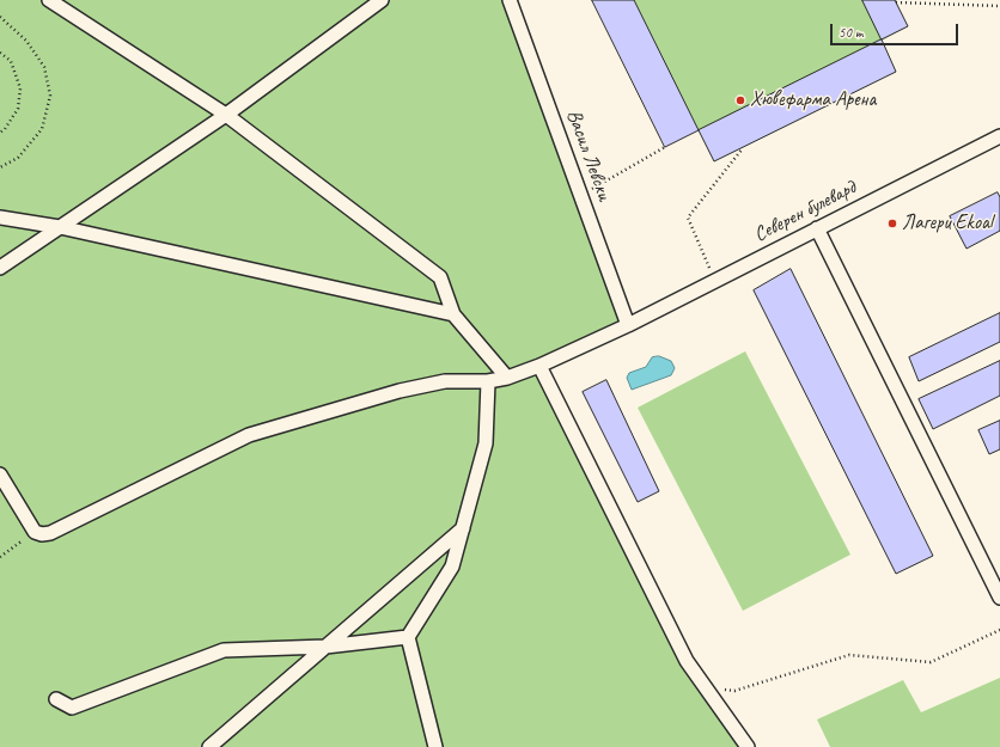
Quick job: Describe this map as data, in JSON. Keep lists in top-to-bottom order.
{
  "streets": {
    "street": ["Васил Левски", "Северен булевард"]
  },
  "crossings": [
    ["Васил Левски", "Северен булевард"]
  ],
  "places": ["Хювефарма Арена", "Лагери Ekoal"],
  "scale_bar": "50 m"
}
